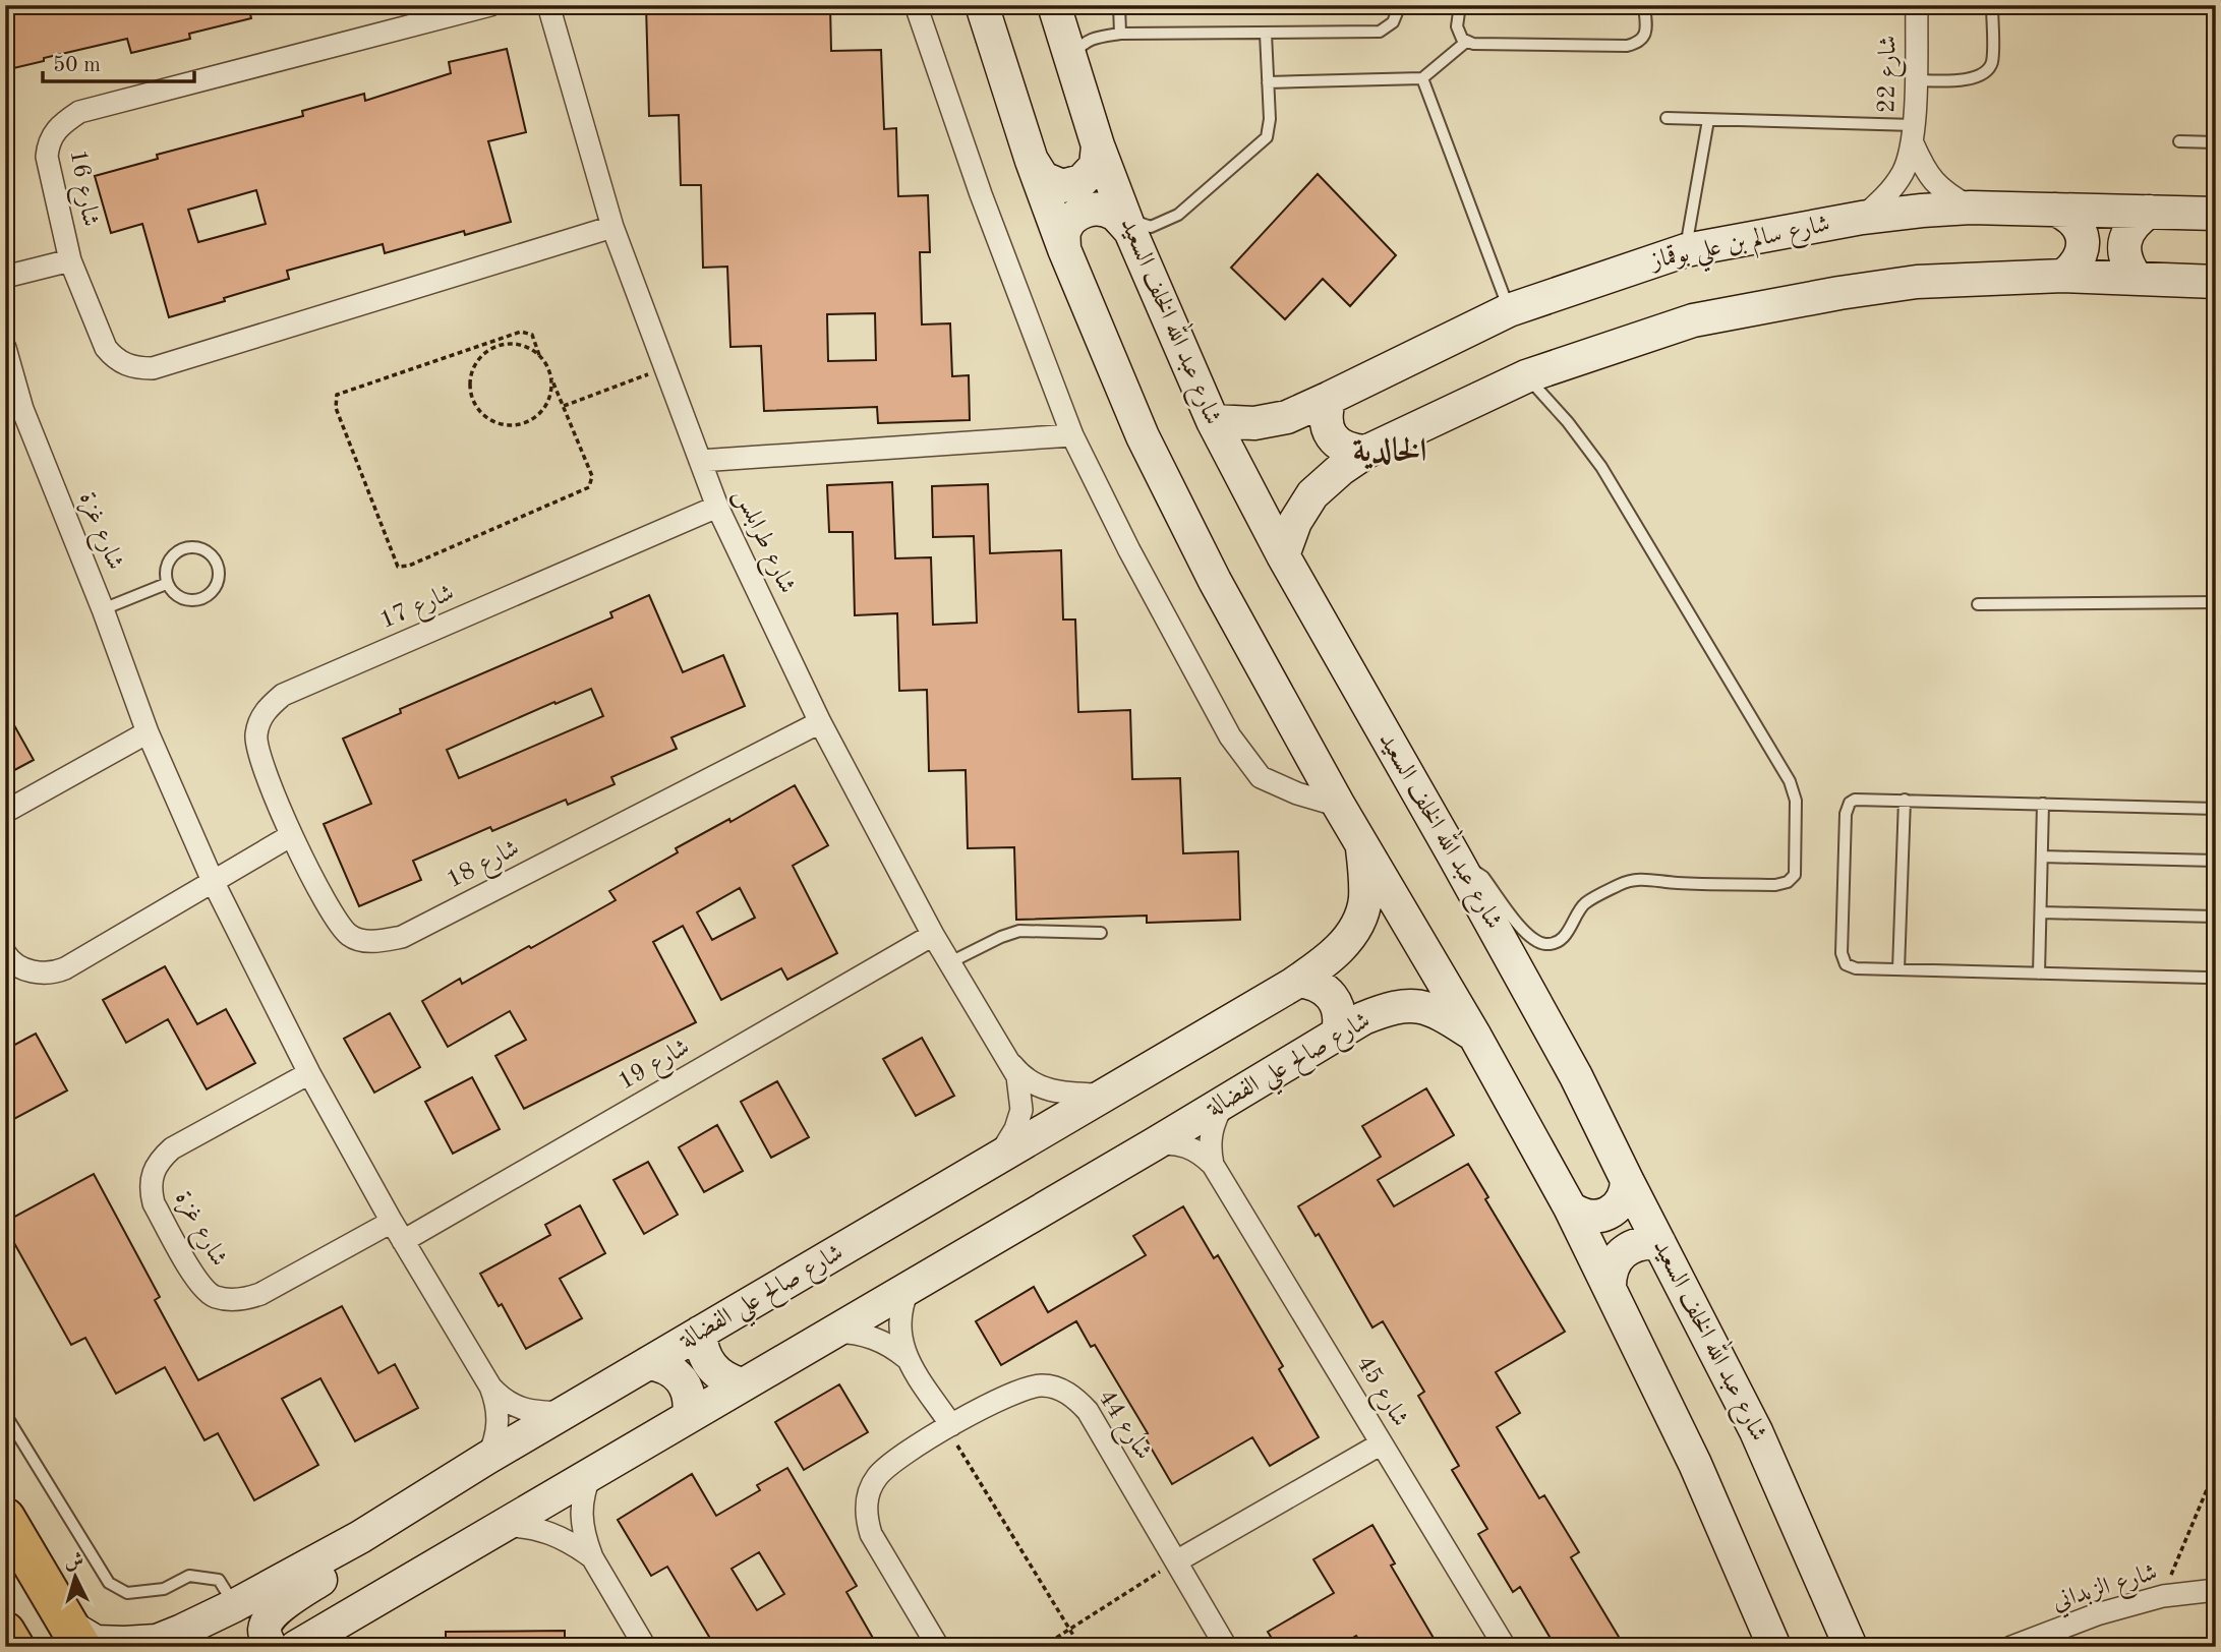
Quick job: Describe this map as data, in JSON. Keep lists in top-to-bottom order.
{
  "streets": {
    "main road": ["شارع سالم بن علي بوقماز", "شارع عبد الله الخلف السعيد", "شارع صالح علي الفضالة"],
    "street": [
      "شارع 22",
      "شارع 16",
      "شارع غزة",
      "شارع طرابلس",
      "شارع 17",
      "شارع 18",
      "شارع 19",
      "شارع 45",
      "شارع 44",
      "شارع الزبداني"
    ]
  },
  "crossings": [
    ["شارع 22", "شارع سالم بن علي بوقماز"],
    ["شارع سالم بن علي بوقماز", "شارع عبد الله الخلف السعيد"],
    ["شارع غزة", "شارع 19"],
    ["شارع غزة", "شارع صالح علي الفضالة"],
    ["شارع طرابلس", "شارع 17"],
    ["شارع طرابلس", "شارع 18"],
    ["شارع طرابلس", "شارع 19"],
    ["شارع طرابلس", "شارع صالح علي الفضالة"],
    ["شارع 17", "شارع 18"],
    ["شارع صالح علي الفضالة", "شارع 45"]
  ],
  "districts": ["الخالدية"],
  "scale_bar": "50 m",
  "north": "top"
}
